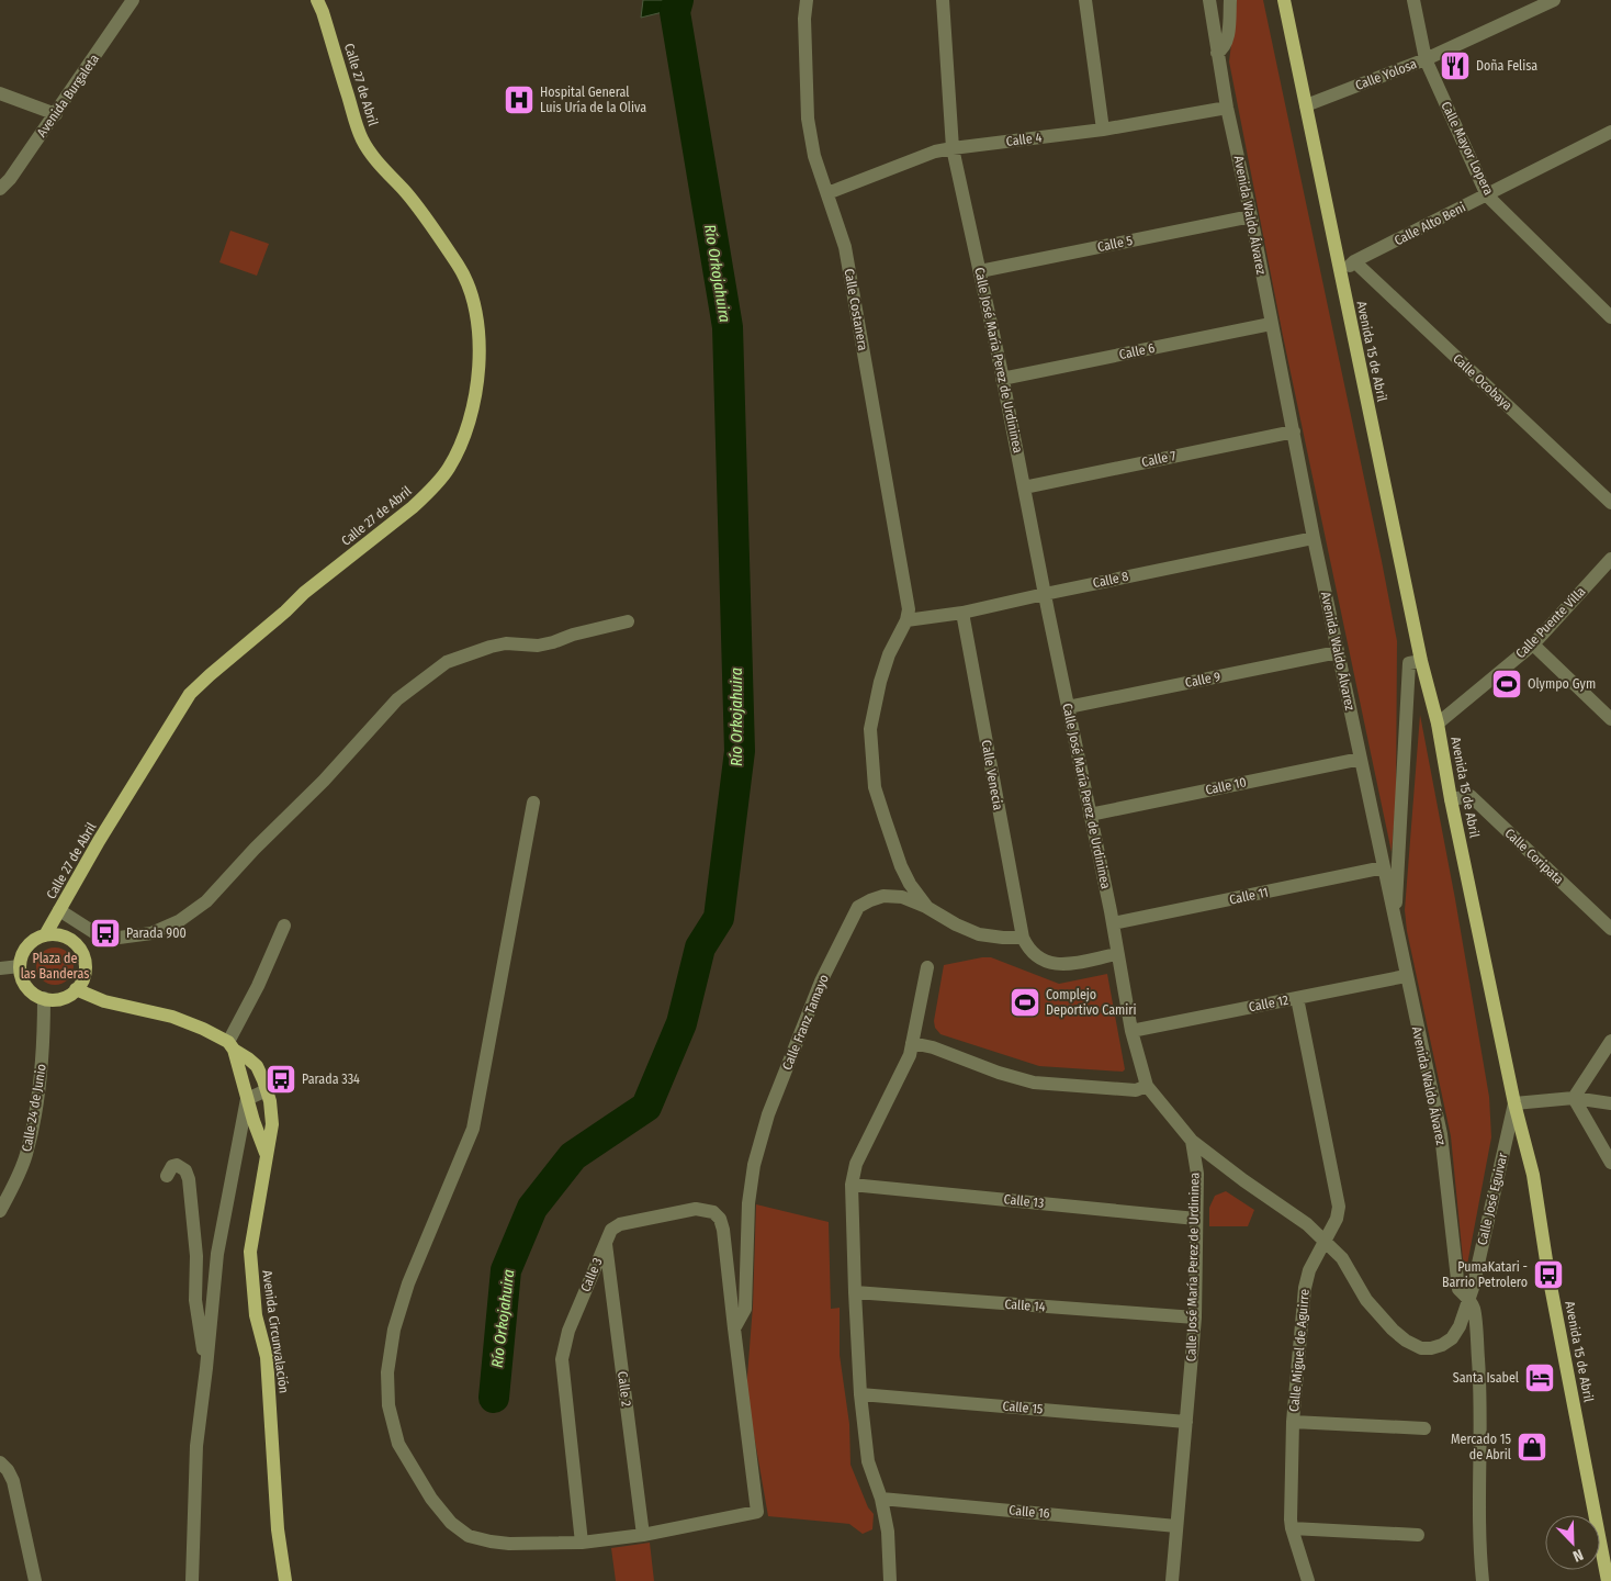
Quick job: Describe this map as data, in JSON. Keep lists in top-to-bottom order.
{
  "streets": {
    "main road": ["Calle 27 de Abril", "Avenida 15 de Abril", "Avenida Circunvalación"],
    "street": [
      "Calle Yolosa",
      "Avenida Burgaleta",
      "Calle 4",
      "Calle Mayor Lopera",
      "Avenida Waldo Álvarez",
      "Calle Alto Beni",
      "Calle 5",
      "Calle Costanera",
      "Calle 6",
      "Calle José María Perez de Urdininea",
      "Calle Ocobaya",
      "Calle 7",
      "Calle 8",
      "Calle Puente Villa",
      "Calle 9",
      "Calle Venecia",
      "Calle 10",
      "Calle Coripata",
      "Calle 11",
      "Calle 12",
      "Calle Franz Tamayo",
      "Calle 24 de Junio",
      "Calle José Eguivar",
      "Calle 13",
      "Calle 3",
      "Calle 14",
      "Calle Miguel de Aguirre",
      "Calle 2",
      "Calle 15",
      "Calle 16"
    ]
  },
  "crossings": [
    ["Calle Yolosa", "Calle Mayor Lopera"],
    ["Calle Yolosa", "Avenida 15 de Abril"],
    ["Calle 27 de Abril", "Calle 24 de Junio"],
    ["Calle 27 de Abril", "Avenida Circunvalación"],
    ["Calle 4", "Avenida Waldo Álvarez"],
    ["Calle 4", "Calle Costanera"],
    ["Calle 4", "Calle José María Perez de Urdininea"],
    ["Calle Mayor Lopera", "Calle Alto Beni"],
    ["Avenida Waldo Álvarez", "Calle 5"],
    ["Avenida Waldo Álvarez", "Calle 6"],
    ["Avenida Waldo Álvarez", "Calle 7"],
    ["Avenida Waldo Álvarez", "Calle 8"],
    ["Avenida Waldo Álvarez", "Calle 9"],
    ["Avenida Waldo Álvarez", "Calle 10"],
    ["Avenida Waldo Álvarez", "Calle 11"],
    ["Avenida Waldo Álvarez", "Calle 12"],
    ["Avenida Waldo Álvarez", "Calle José Eguivar"],
    ["Calle Alto Beni", "Avenida 15 de Abril"],
    ["Calle Alto Beni", "Calle Ocobaya"],
    ["Calle 5", "Calle José María Perez de Urdininea"],
    ["Calle Costanera", "Calle 8"],
    ["Calle 6", "Calle José María Perez de Urdininea"],
    ["Avenida 15 de Abril", "Calle Puente Villa"],
    ["Avenida 15 de Abril", "Calle Coripata"],
    ["Avenida 15 de Abril", "Calle José Eguivar"],
    ["Calle José María Perez de Urdininea", "Calle 7"],
    ["Calle José María Perez de Urdininea", "Calle 8"],
    ["Calle José María Perez de Urdininea", "Calle 9"],
    ["Calle José María Perez de Urdininea", "Calle 10"],
    ["Calle José María Perez de Urdininea", "Calle 11"],
    ["Calle José María Perez de Urdininea", "Calle 12"],
    ["Calle José María Perez de Urdininea", "Calle José Eguivar"],
    ["Calle José María Perez de Urdininea", "Calle 13"],
    ["Calle José María Perez de Urdininea", "Calle 14"],
    ["Calle José María Perez de Urdininea", "Calle 15"],
    ["Calle José María Perez de Urdininea", "Calle 16"],
    ["Calle 8", "Calle Venecia"],
    ["Calle Venecia", "Calle Franz Tamayo"],
    ["Calle 12", "Calle Miguel de Aguirre"],
    ["Calle Franz Tamayo", "Calle 3"],
    ["Calle 24 de Junio", "Avenida Circunvalación"],
    ["Calle José Eguivar", "Calle Miguel de Aguirre"],
    ["Calle 3", "Calle 2"]
  ],
  "water": ["Río Orkojahuira"],
  "parks": ["Plaza de las Banderas"],
  "places": {
    "restaurant": ["Doña Felisa"],
    "hospital": ["Hospital General Luis Uría de la Oliva"],
    "sports": ["Olympo Gym", "Complejo Deportivo Camiri"],
    "bus stop": ["Parada 900", "Parada 334", "PumaKatari - Barrio Petrolero"],
    "hotel": ["Santa Isabel"],
    "shop": ["Mercado 15 de Abril"]
  },
  "north": "bottom right"
}
